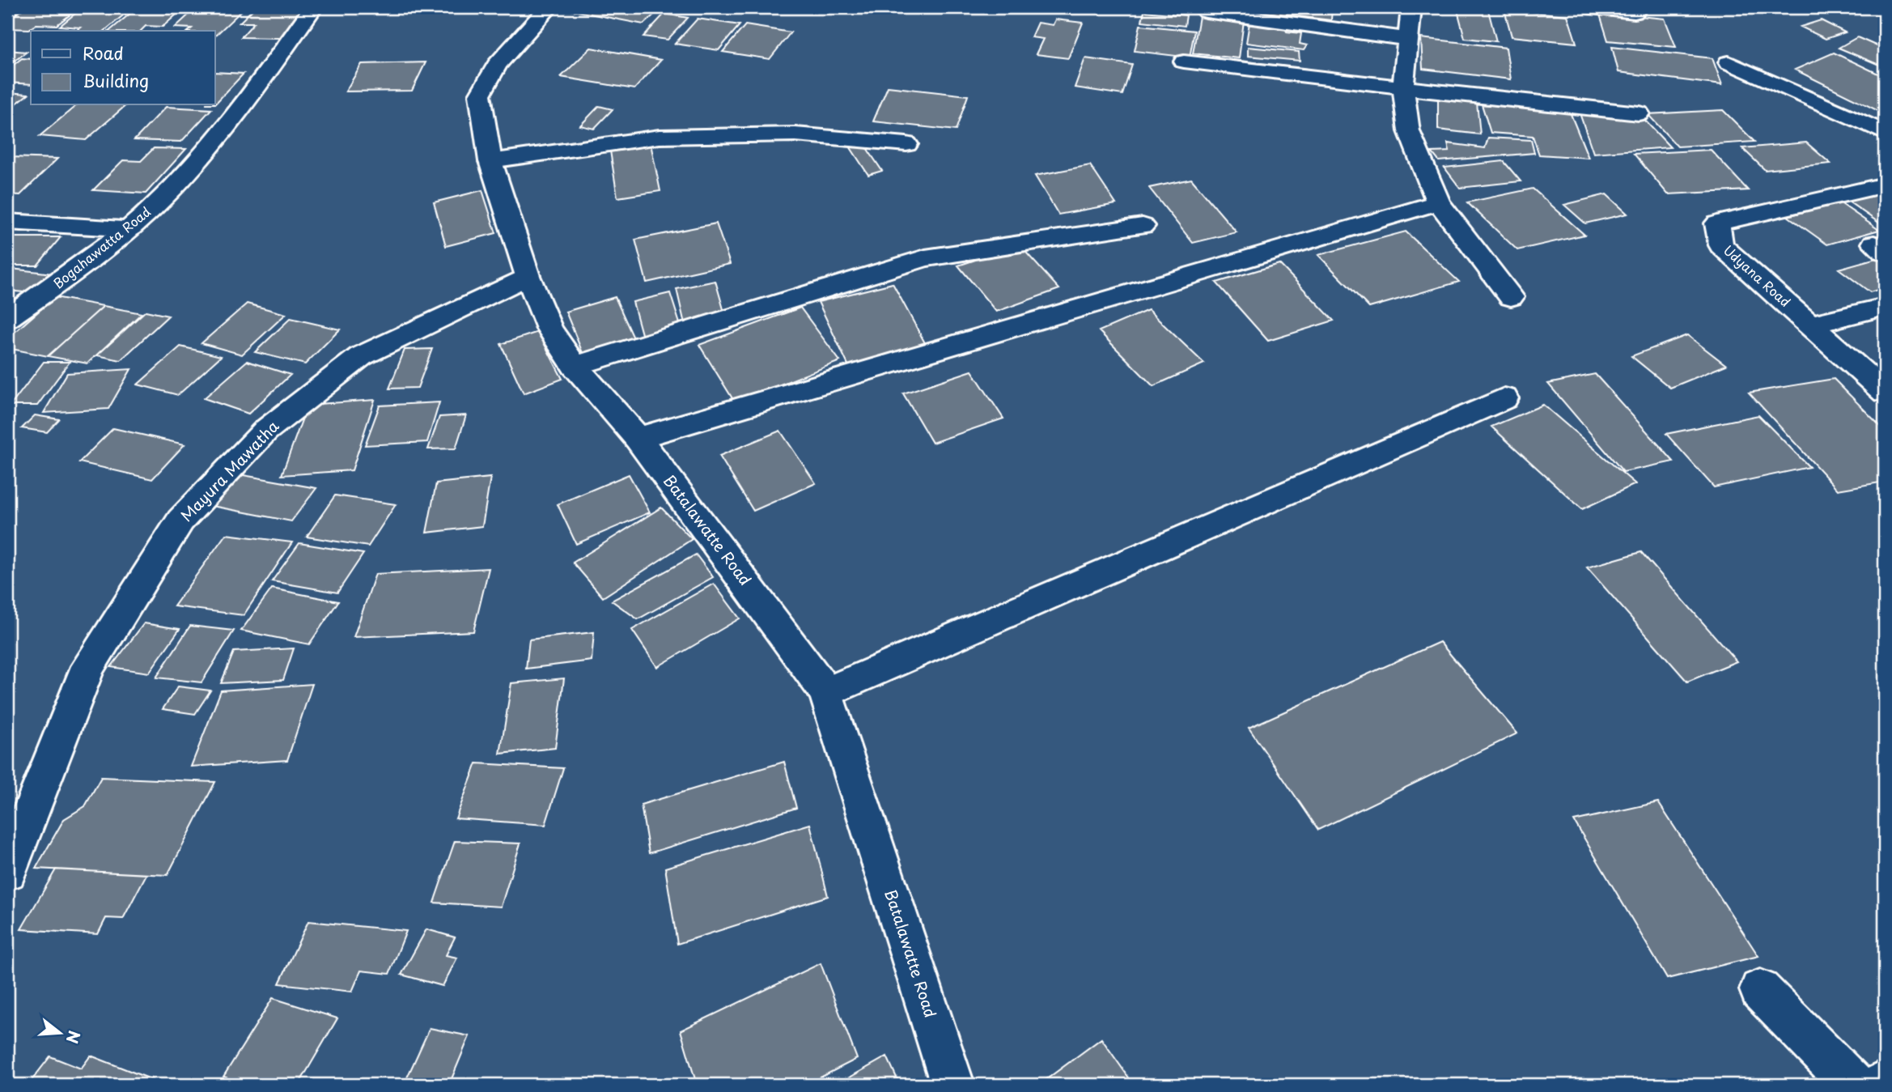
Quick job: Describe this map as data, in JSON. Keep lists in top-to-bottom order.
{
  "streets": {
    "street": [
      "Bogahawatta Road",
      "Udyana Road",
      "Mayura Mawatha",
      "Batalawatte Road"
    ]
  },
  "crossings": [
    ["Mayura Mawatha", "Batalawatte Road"]
  ],
  "legend": ["Road", "Building"],
  "north": "right"
}
